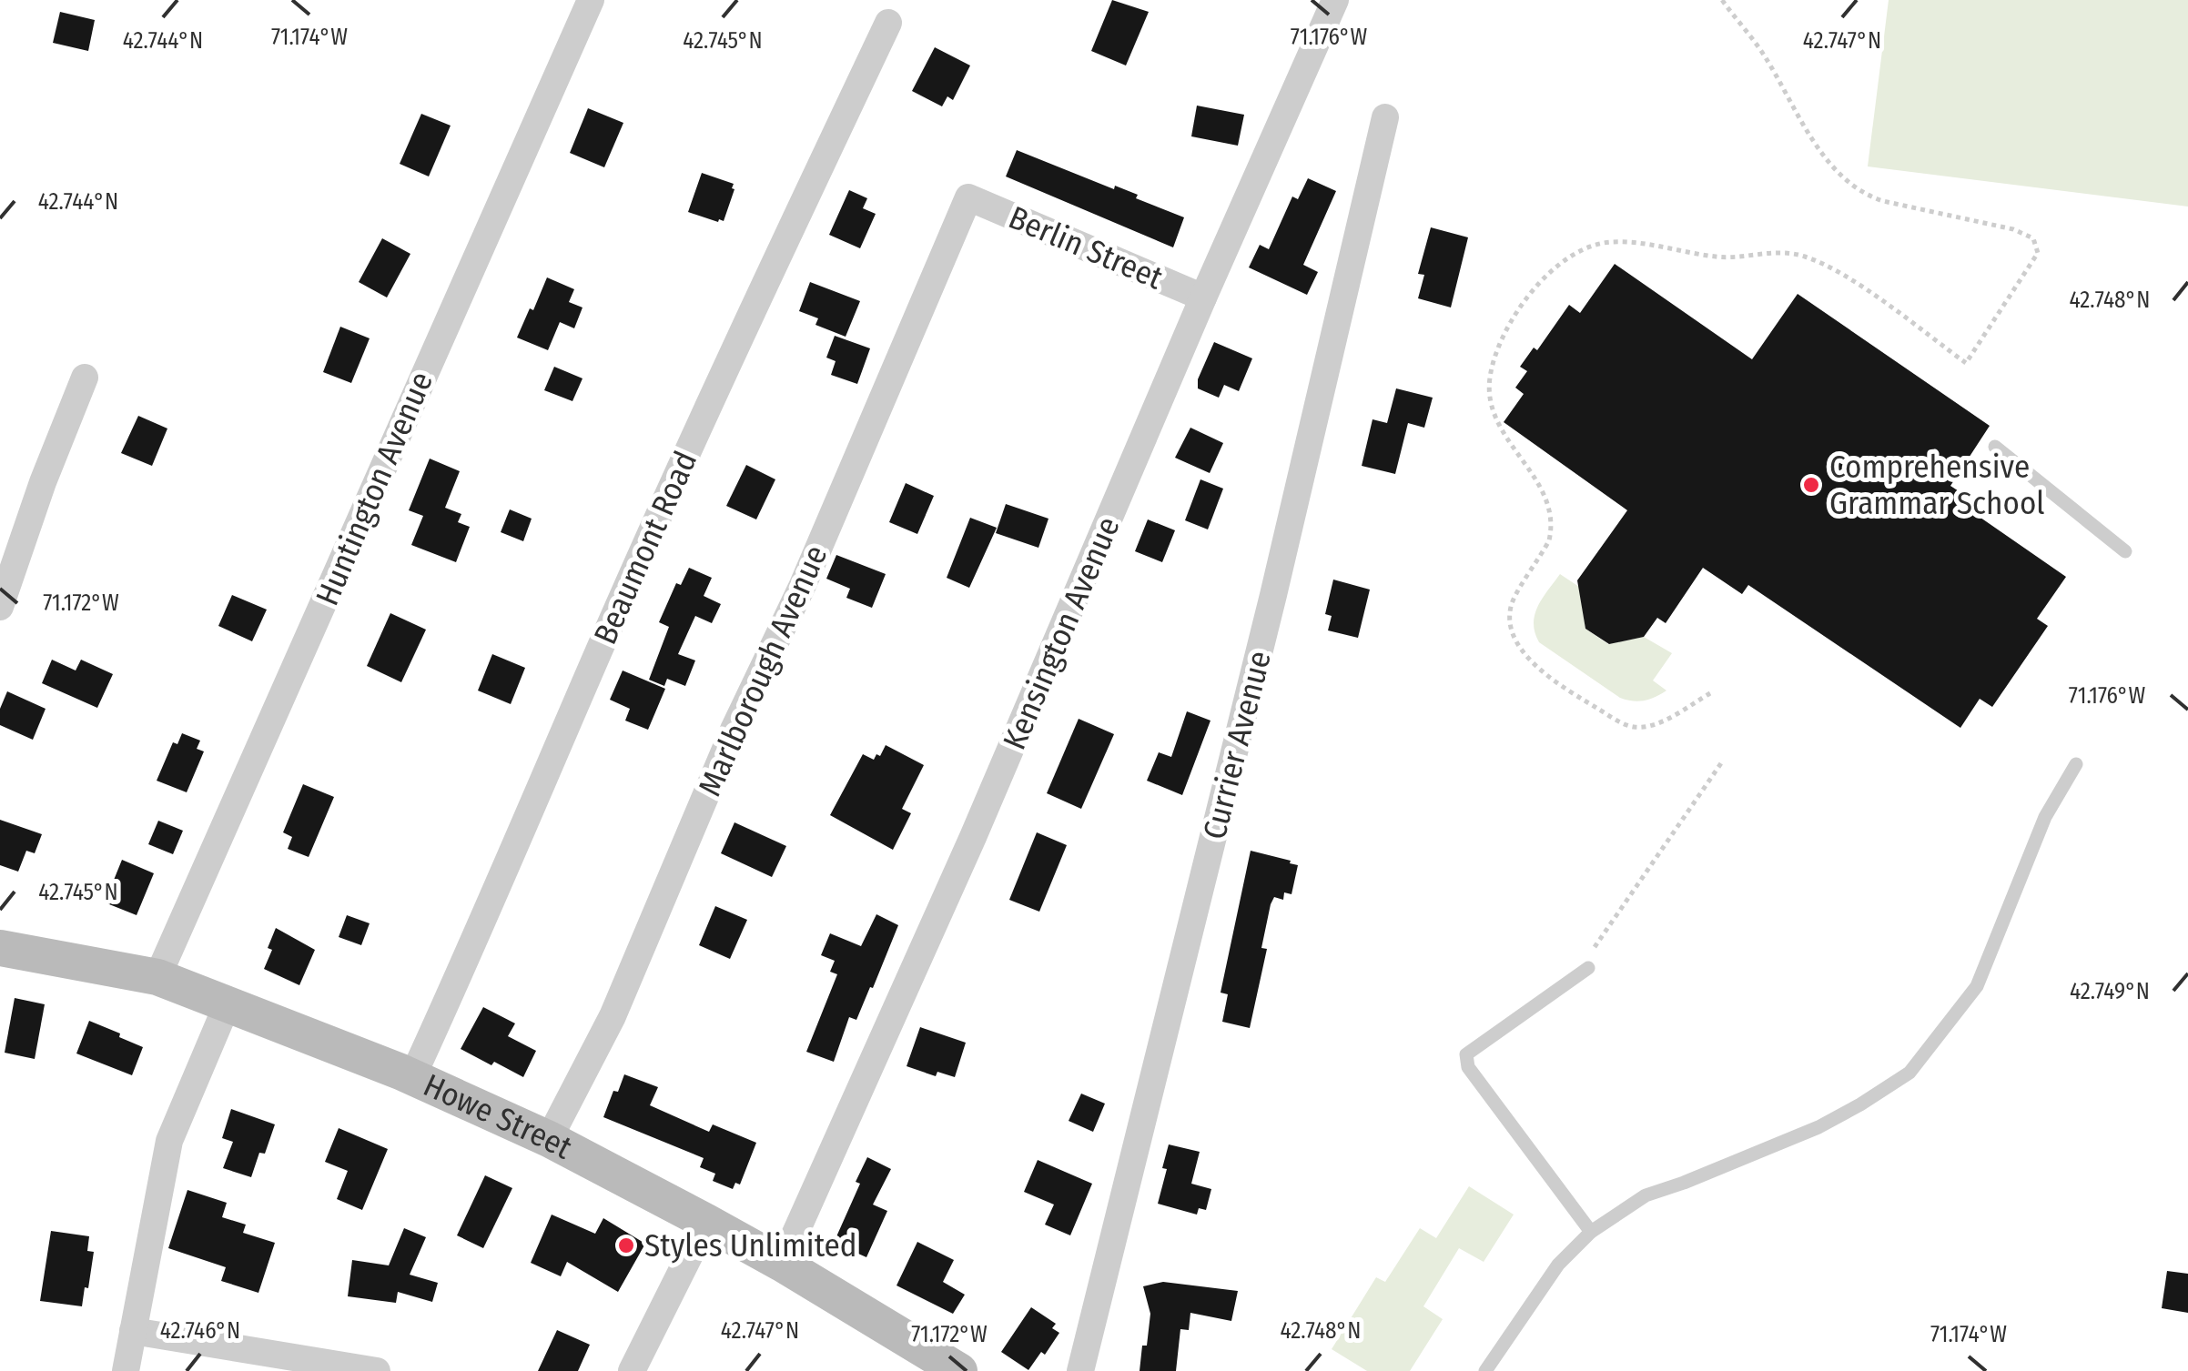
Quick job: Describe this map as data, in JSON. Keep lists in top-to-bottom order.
{
  "streets": {
    "main road": ["Howe Street"],
    "street": [
      "Berlin Street",
      "Huntington Avenue",
      "Beaumont Road",
      "Kensington Avenue",
      "Marlborough Avenue",
      "Currier Avenue"
    ]
  },
  "crossings": [
    ["Berlin Street", "Kensington Avenue"],
    ["Berlin Street", "Marlborough Avenue"],
    ["Huntington Avenue", "Howe Street"],
    ["Beaumont Road", "Howe Street"],
    ["Kensington Avenue", "Howe Street"],
    ["Marlborough Avenue", "Howe Street"]
  ],
  "places": ["Comprehensive Grammar School", "Styles Unlimited"],
  "coordinates": [
    "71.174°W",
    "71.176°W",
    "42.744°N",
    "42.745°N",
    "42.747°N",
    "42.748°N",
    "71.172°W",
    "42.749°N",
    "42.746°N"
  ]
}
